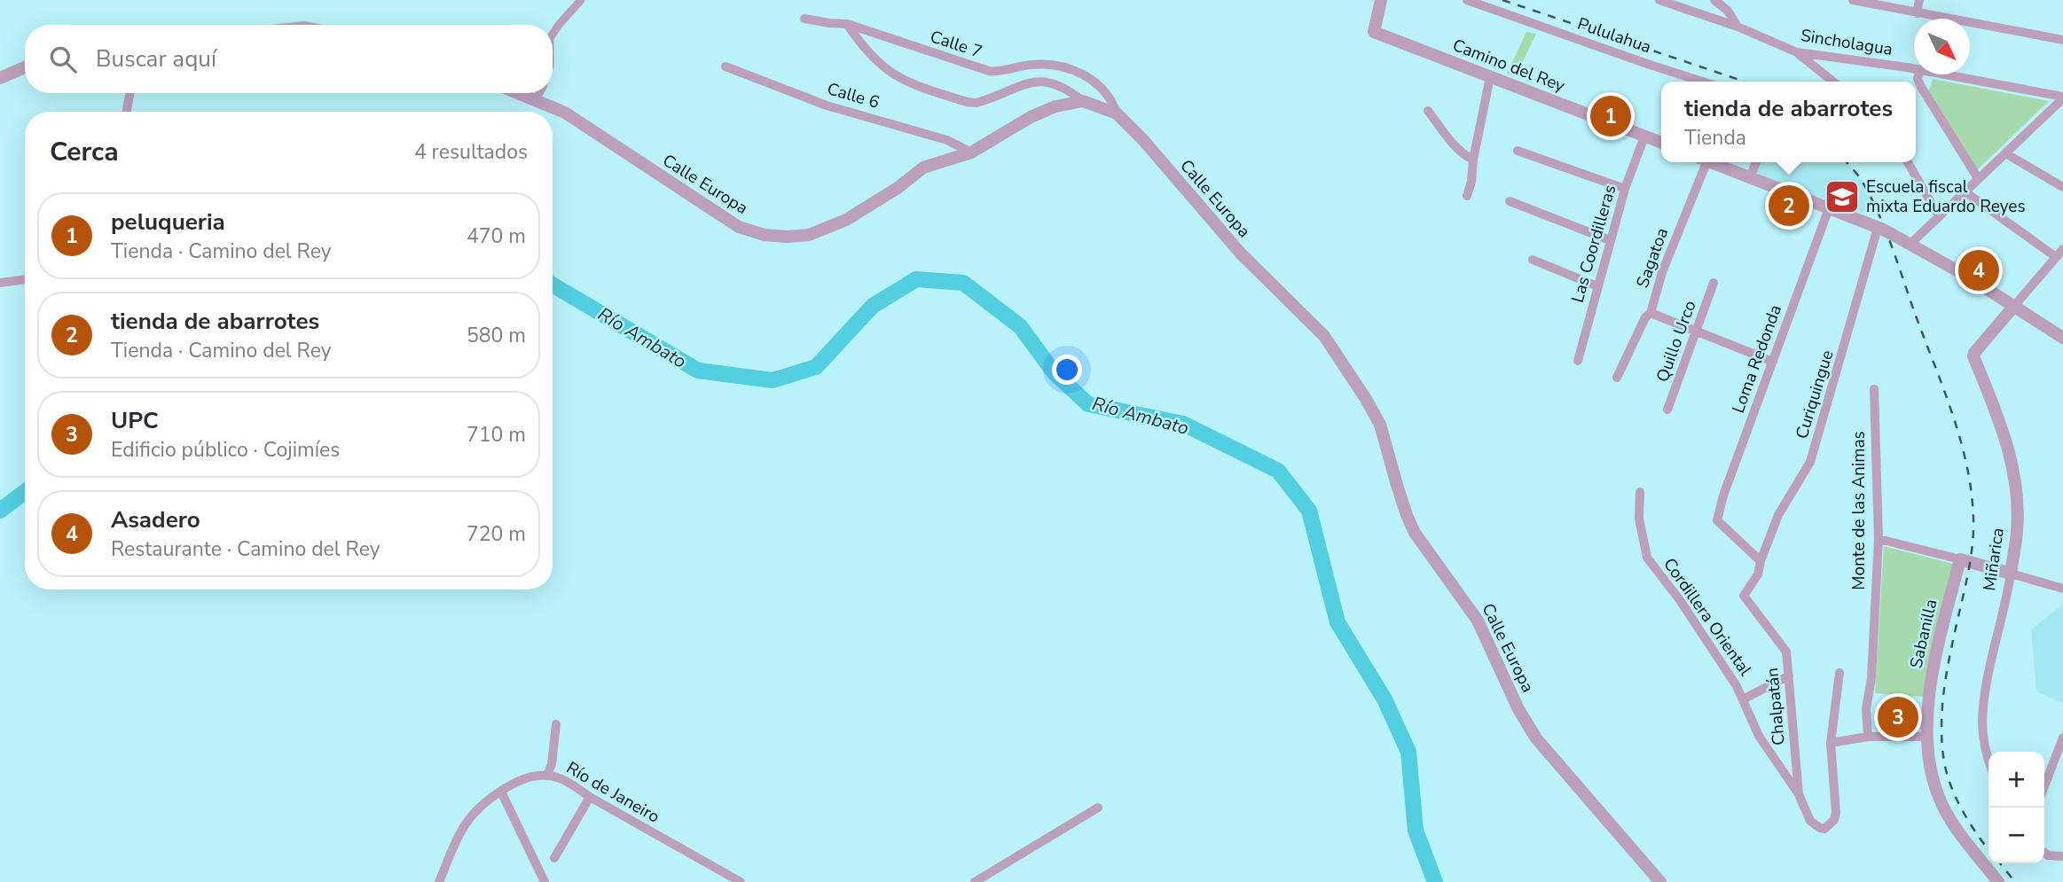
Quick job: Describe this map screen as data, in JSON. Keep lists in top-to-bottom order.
{
  "streets": {
    "street": [
      "Pululahua",
      "Sincholagua",
      "Calle 7",
      "Camino del Rey",
      "Calle 6",
      "Calle Europa",
      "Las Coordilleras",
      "Sagatoa",
      "Quillo Urco",
      "Loma Redonda",
      "Curiquingue",
      "Monte de las Animas",
      "Miñarica",
      "Cordillera Oriental",
      "Sabanilla",
      "Chalpatán",
      "Río de Janeiro"
    ]
  },
  "crossings": [
    ["Calle 7", "Calle Europa"],
    ["Camino del Rey", "Las Coordilleras"],
    ["Calle 6", "Calle Europa"],
    ["Sagatoa", "Quillo Urco"],
    ["Sagatoa", "Loma Redonda"],
    ["Loma Redonda", "Curiquingue"],
    ["Loma Redonda", "Chalpatán"],
    ["Curiquingue", "Chalpatán"],
    ["Cordillera Oriental", "Chalpatán"]
  ],
  "water": ["Río Ambato"],
  "places": {
    "school or university": ["Escuela fiscal mixta Eduardo Reyes"]
  },
  "north": "bottom right",
  "page": {
    "search": "Buscar aquí",
    "popup": ["tienda de abarrotes", "Tienda"],
    "pins": [
      "1",
      "2",
      "4",
      "3"
    ],
    "heading": ["Cerca", "4 resultados"],
    "list": [
      {
        "mark": "1",
        "name": "peluqueria",
        "note": "Tienda · Camino del Rey",
        "value": "470 m"
      },
      {
        "mark": "2",
        "name": "tienda de abarrotes",
        "note": "Tienda · Camino del Rey",
        "value": "580 m"
      },
      {
        "mark": "3",
        "name": "UPC",
        "note": "Edificio público · Cojimíes",
        "value": "710 m"
      },
      {
        "mark": "4",
        "name": "Asadero",
        "note": "Restaurante · Camino del Rey",
        "value": "720 m"
      }
    ],
    "map_buttons": ["+", "−"]
  }
}
